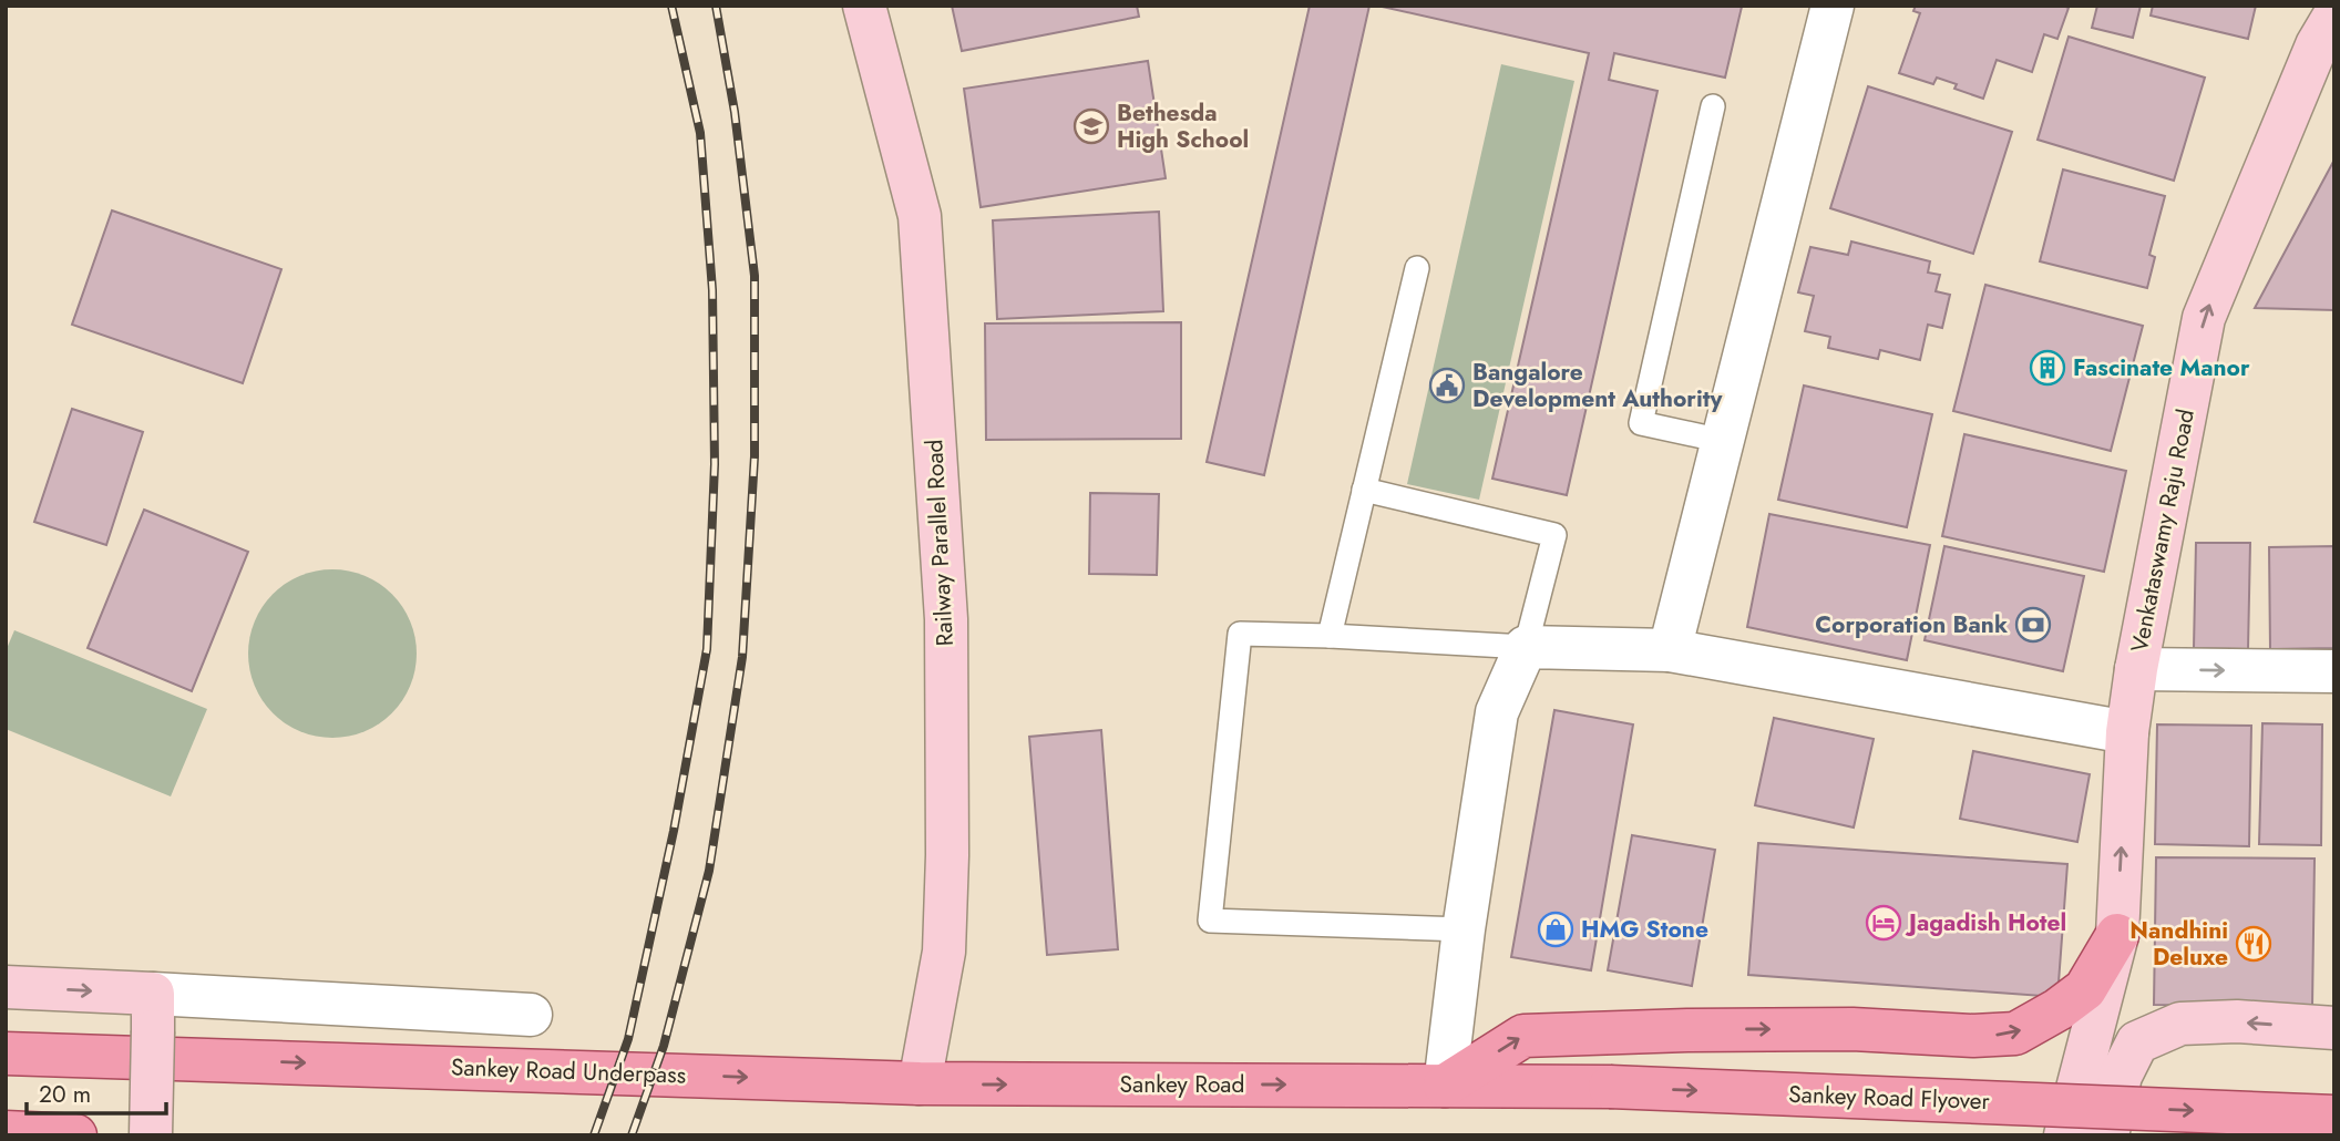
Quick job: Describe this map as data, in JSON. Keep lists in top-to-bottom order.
{
  "streets": {
    "main road": ["Sankey Road Underpass", "Sankey Road", "Sankey Road Flyover"],
    "street": ["Venkataswamy Raju Road", "Railway Parallel Road"]
  },
  "crossings": [
    ["Railway Parallel Road", "Sankey Road Underpass"],
    ["Railway Parallel Road", "Sankey Road"],
    ["Sankey Road Underpass", "Sankey Road"],
    ["Sankey Road", "Sankey Road Flyover"]
  ],
  "one_way": ["Venkataswamy Raju Road", "Sankey Road Underpass", "Sankey Road"],
  "places": {
    "school or university": ["Bethesda High School"],
    "building": ["Fascinate Manor"],
    "public building": ["Bangalore Development Authority"],
    "bank": ["Corporation Bank"],
    "hotel": ["Jagadish Hotel"],
    "shop": ["HMG Stone"],
    "restaurant": ["Nandhini Deluxe"]
  },
  "scale_bar": "20 m"
}
